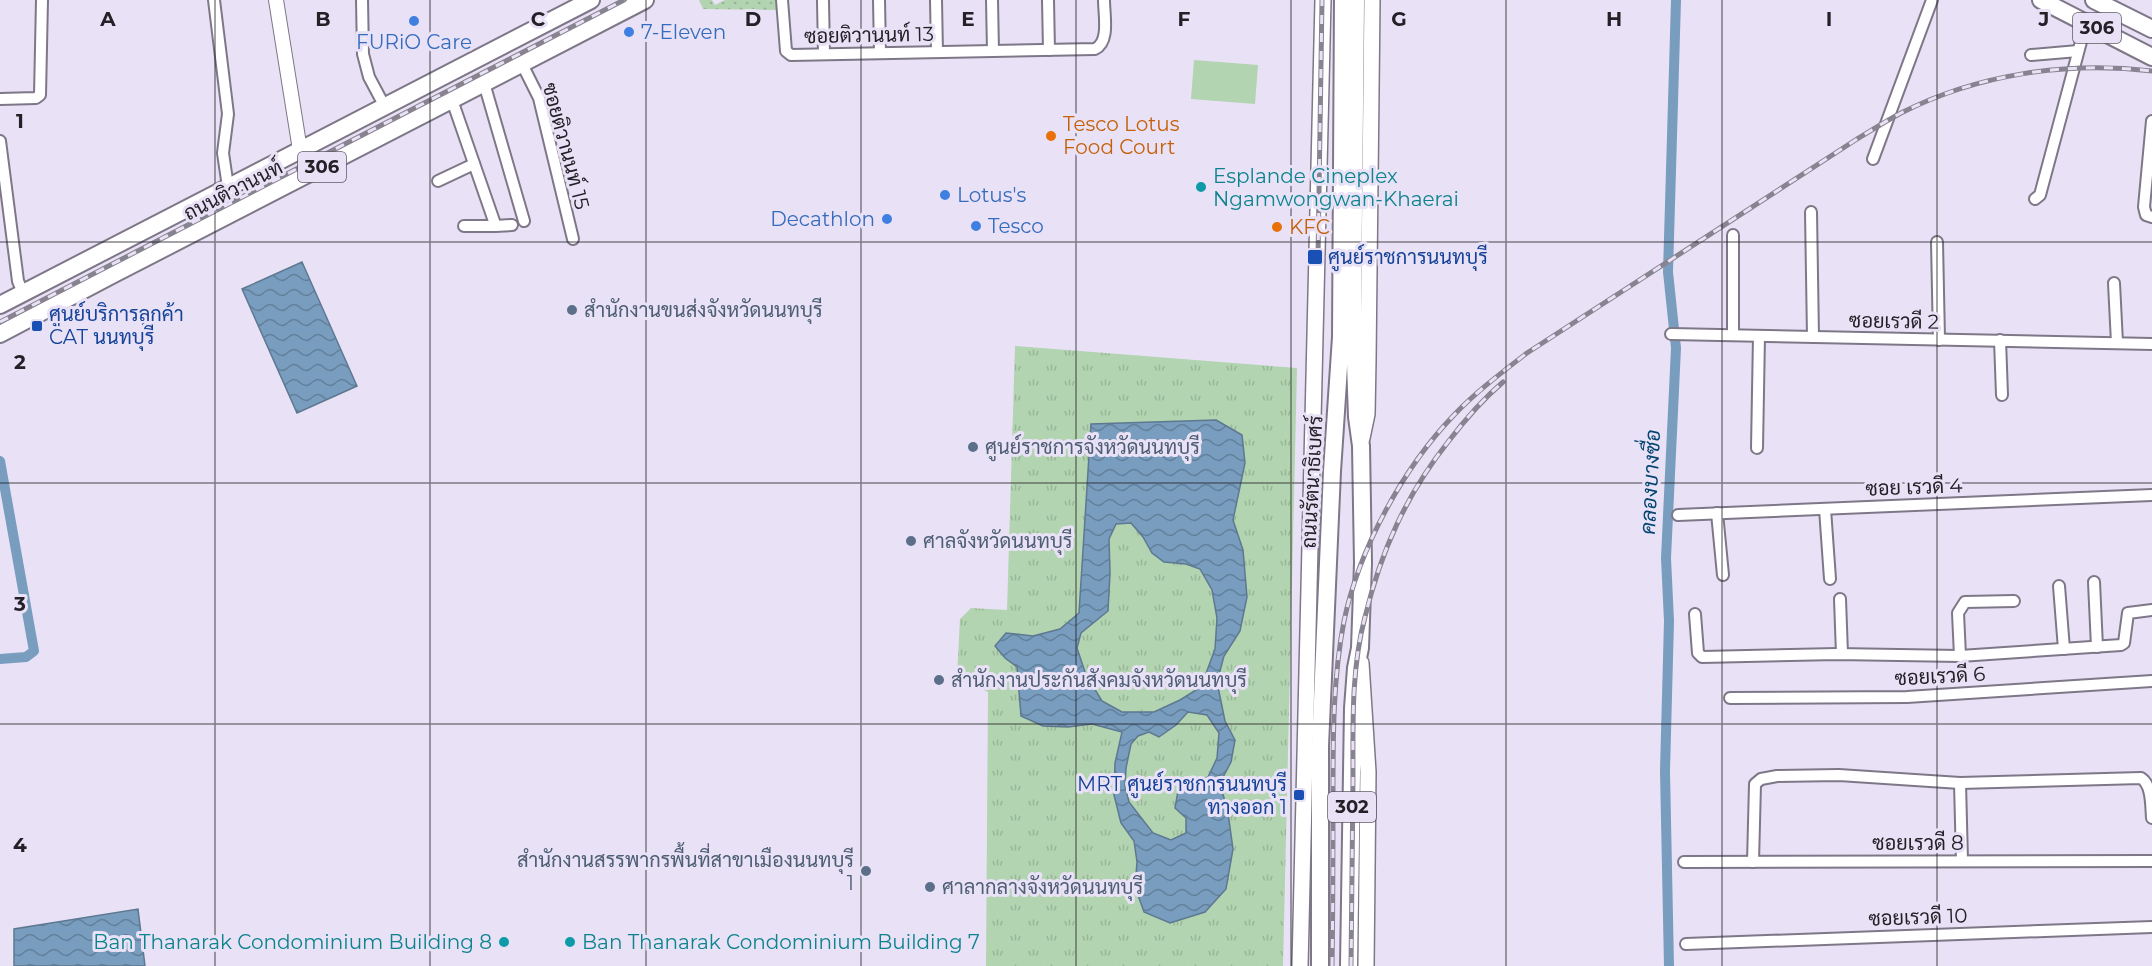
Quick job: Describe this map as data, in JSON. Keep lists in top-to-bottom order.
{
  "streets": {
    "main road": [
      "306",
      "ถนนติวานนท์",
      "ถนนรัตนาธิเบศร์",
      "302"
    ],
    "street": [
      "ซอยติวานนท์ 13",
      "ซอยติวานนท์ 15",
      "ซอยเรวดี 2",
      "ซอย เรวดี 4",
      "ซอยเรวดี 6",
      "ซอยเรวดี 8",
      "ซอยเรวดี 10"
    ]
  },
  "crossings": [
    ["ซอยติวานนท์ 15", "ถนนติวานนท์"]
  ],
  "water": ["คลองบางซื่อ"],
  "places": {
    "other": [
      "FURiO Care",
      "7-Eleven",
      "Tesco Lotus Food Court",
      "Esplande Cineplex Ngamwongwan-Khaerai",
      "Lotus's",
      "Decathlon",
      "Tesco",
      "KFC",
      "สำนักงานขนส่งจังหวัดนนทบุรี",
      "ศูนย์ราชการจังหวัดนนทบุรี",
      "ศาลจังหวัดนนทบุรี",
      "สำนักงานประกันสังคมจังหวัดนนทบุรี",
      "สำนักงานสรรพากรพื้นที่สาขาเมืองนนทบุรี 1",
      "ศาลากลางจังหวัดนนทบุรี",
      "Ban Thanarak Condominium Building 8",
      "Ban Thanarak Condominium Building 7"
    ],
    "transit": ["ศูนย์ราชการนนทบุรี", "ศูนย์บริการลูกค้า CAT นนทบุรี", "MRT ศูนย์ราชการนนทบุรี ทางออก 1"]
  },
  "grid": {
    "columns": [
      "A",
      "B",
      "C",
      "D",
      "E",
      "F",
      "G",
      "H",
      "I",
      "J"
    ],
    "rows": [
      "1",
      "2",
      "3",
      "4"
    ]
  }
}
